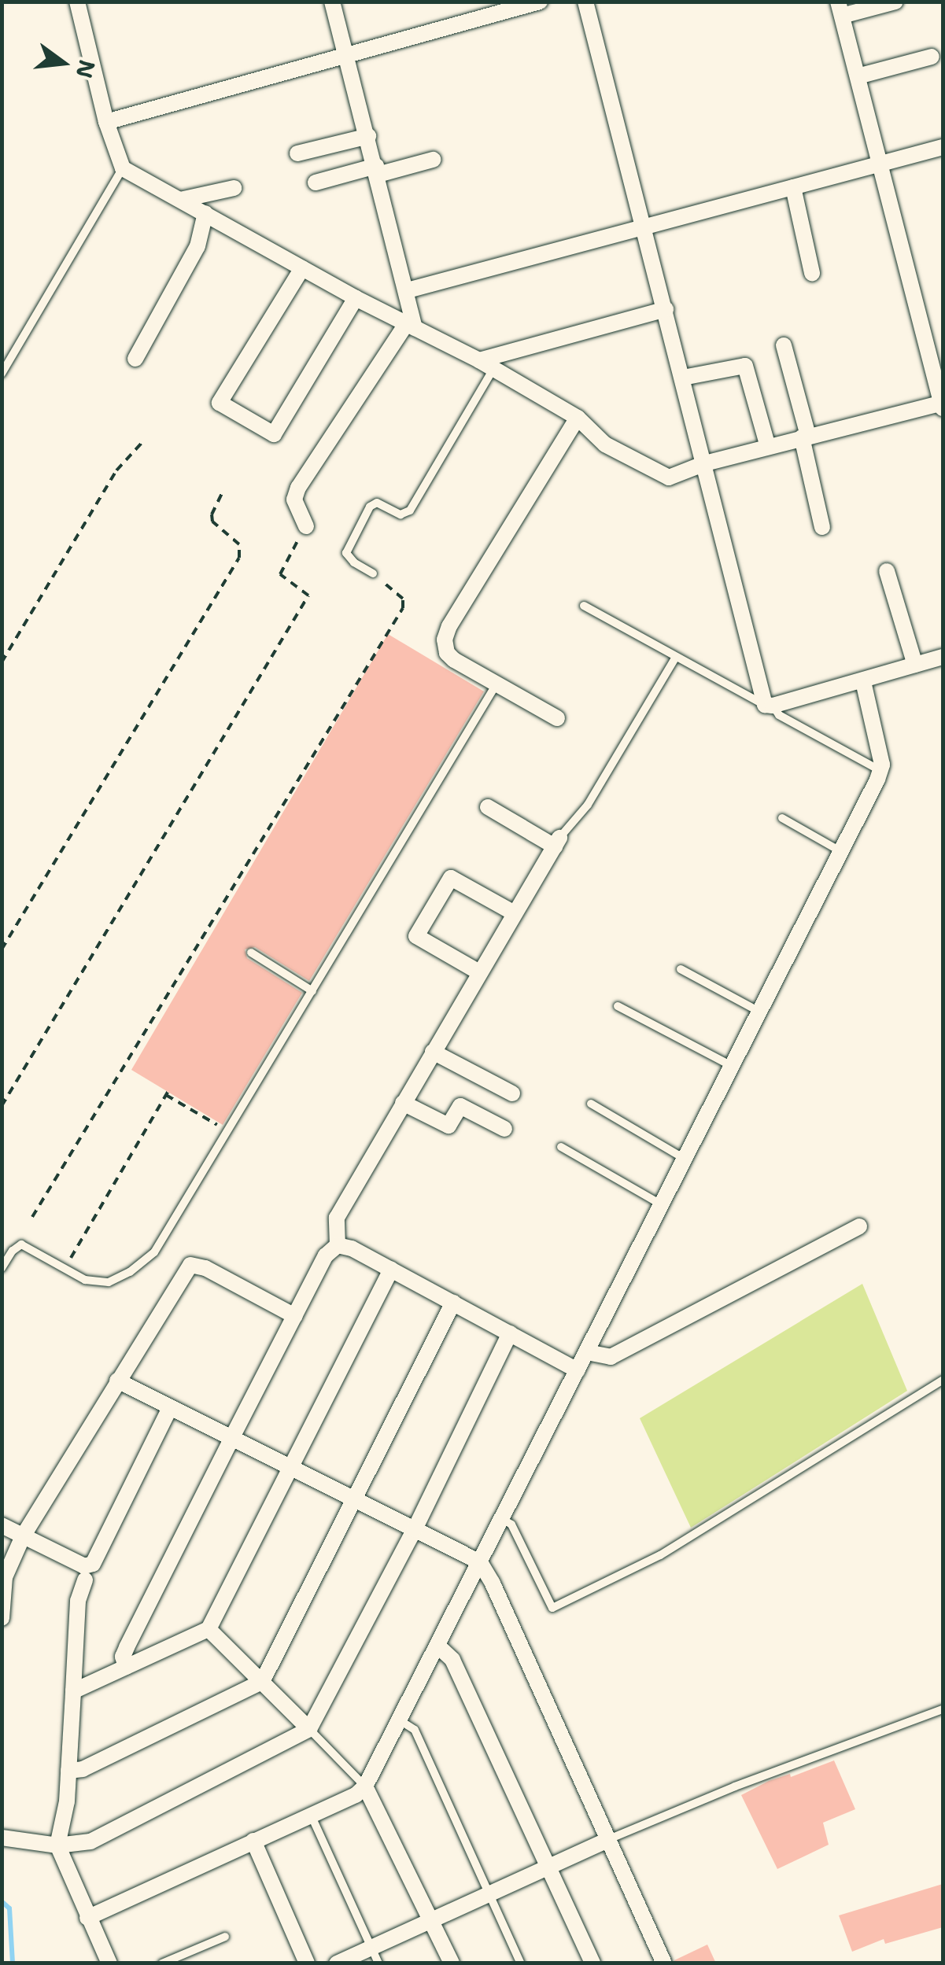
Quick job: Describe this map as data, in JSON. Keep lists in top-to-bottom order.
{
  "north": "right"
}
